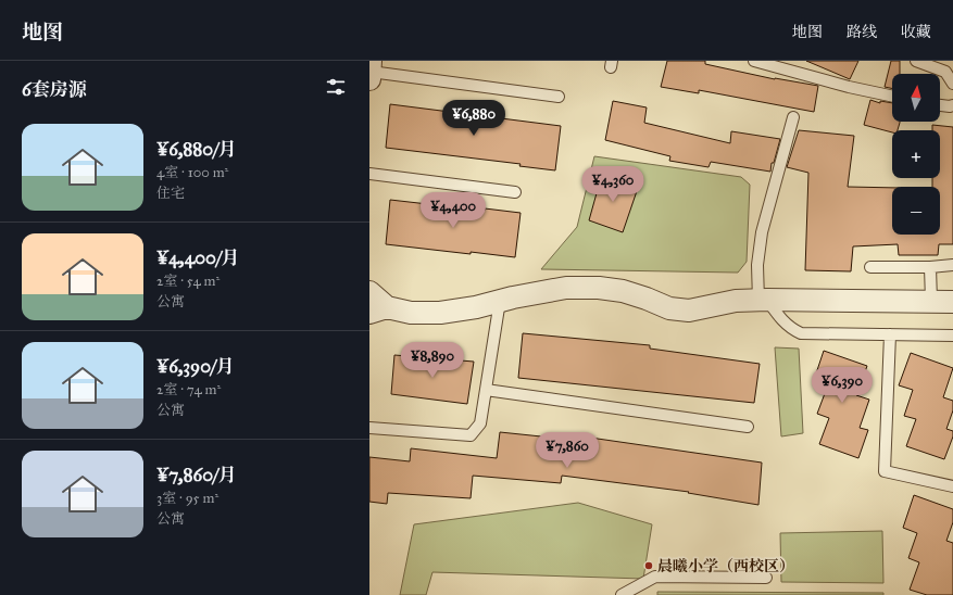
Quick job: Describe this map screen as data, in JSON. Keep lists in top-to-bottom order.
{
  "places": ["晨曦小学（西校区）"],
  "north": "top",
  "page": {
    "header": "地图",
    "nav": ["地图", "路线", "收藏"],
    "heading": "6套房源",
    "map_buttons": ["+", "−"],
    "price": [
      "¥6,880",
      "¥4,360",
      "¥4,400",
      "¥8,890",
      "¥6,390",
      "¥7,860"
    ],
    "list": [
      {
        "name": "¥6,880/月",
        "note": "4室 · 100 m² · 住宅"
      },
      {
        "name": "¥4,400/月",
        "note": "2室 · 54 m² · 公寓"
      },
      {
        "name": "¥6,390/月",
        "note": "2室 · 74 m² · 公寓"
      },
      {
        "name": "¥7,860/月",
        "note": "3室 · 95 m² · 公寓"
      }
    ]
  }
}
